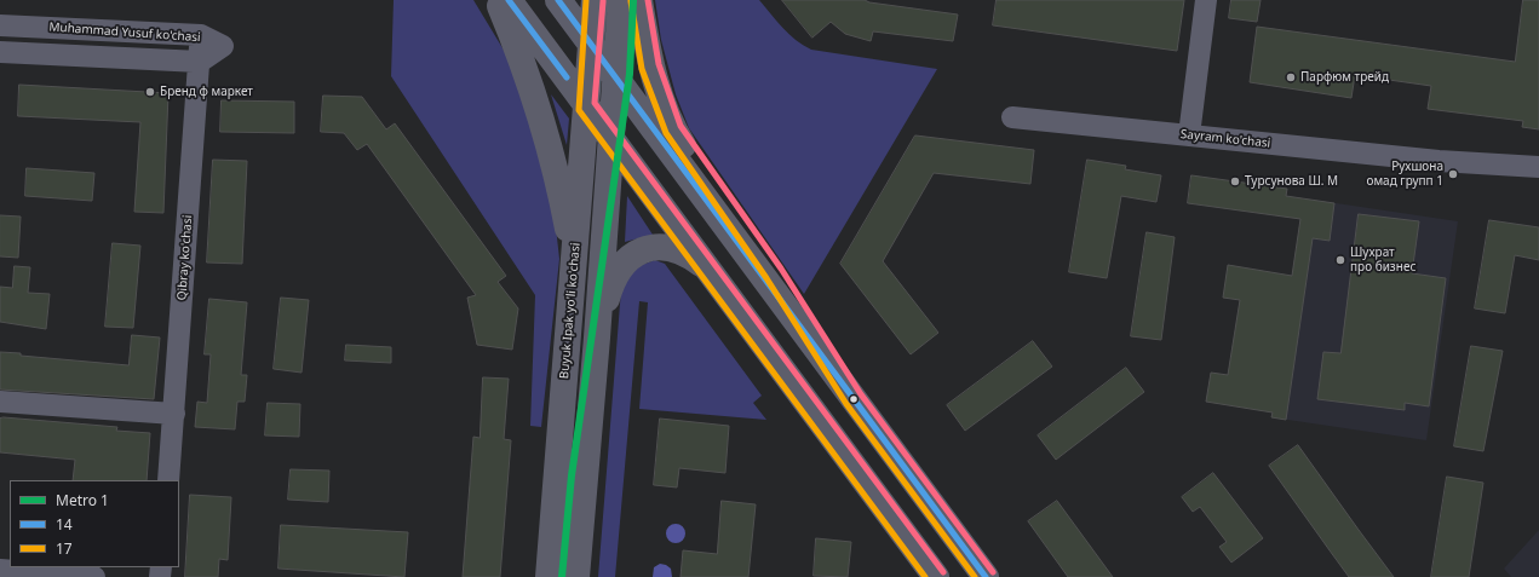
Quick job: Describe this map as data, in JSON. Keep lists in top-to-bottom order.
{
  "streets": {
    "main road": ["Buyuk Ipak yo'li ko'chasi"],
    "street": ["Muhammad Yusuf ko'chasi", "Sayram ko'chasi", "Qibray ko'chasi"]
  },
  "crossings": [
    ["Muhammad Yusuf ko'chasi", "Qibray ko'chasi"]
  ],
  "places": [
    "Парфюм трейд",
    "Бренд ф маркет",
    "Рухшона омад групп 1",
    "Турсунова Ш. М",
    "Шухрат про бизнес"
  ],
  "lines": ["metro line 1", "transit line 14", "transit line 17"],
  "legend": ["Metro 1", "14", "17"]
}
